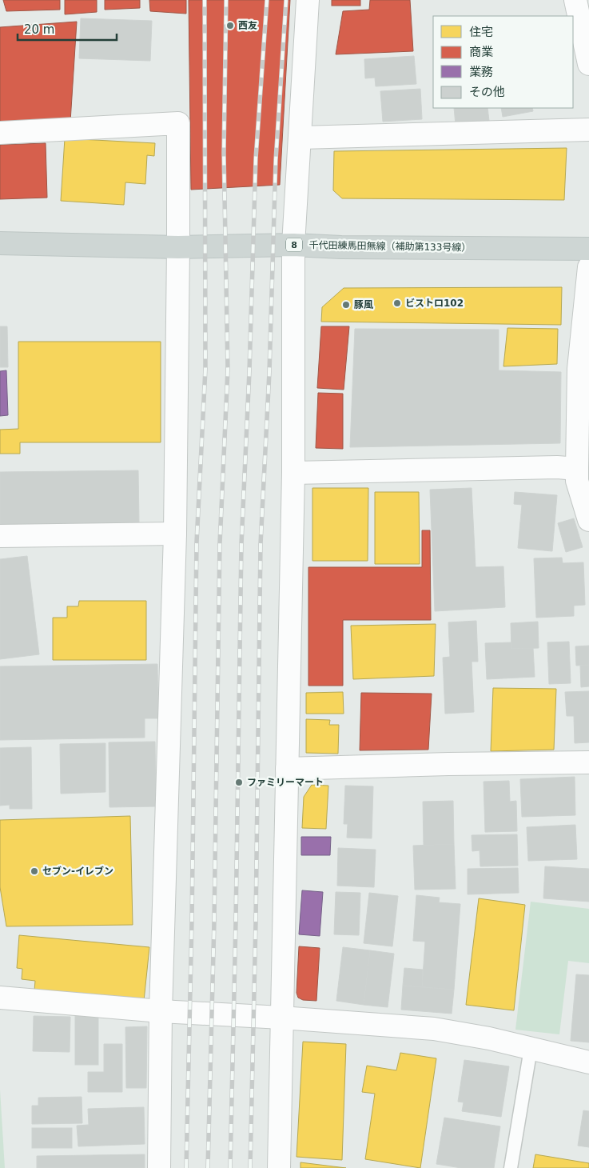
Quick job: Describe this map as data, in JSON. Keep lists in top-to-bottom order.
{
  "streets": {
    "main road": ["8", "千代田練馬田無線（補助第133号線）"]
  },
  "places": [
    "西友",
    "ビストロ102",
    "豚風",
    "ファミリーマート",
    "セブン-イレブン"
  ],
  "legend": [
    "住宅",
    "商業",
    "業務",
    "その他"
  ],
  "scale_bar": "20 m"
}
